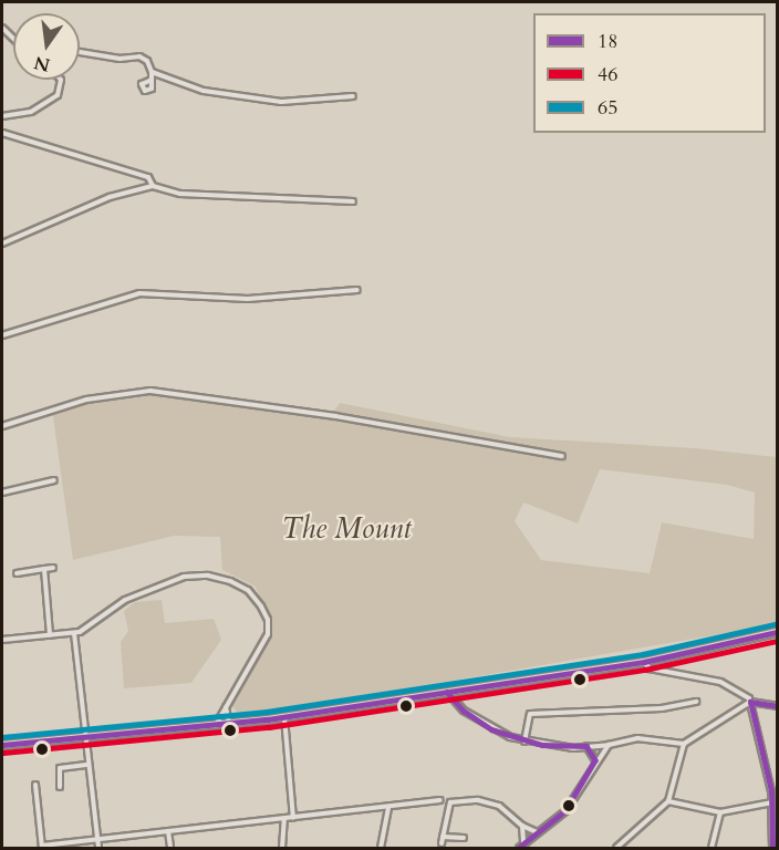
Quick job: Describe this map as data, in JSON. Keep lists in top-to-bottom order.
{
  "parks": ["The Mount"],
  "lines": ["transit line 65", "transit line 18", "transit line 46"],
  "legend": ["18", "46", "65"],
  "north": "bottom"
}
